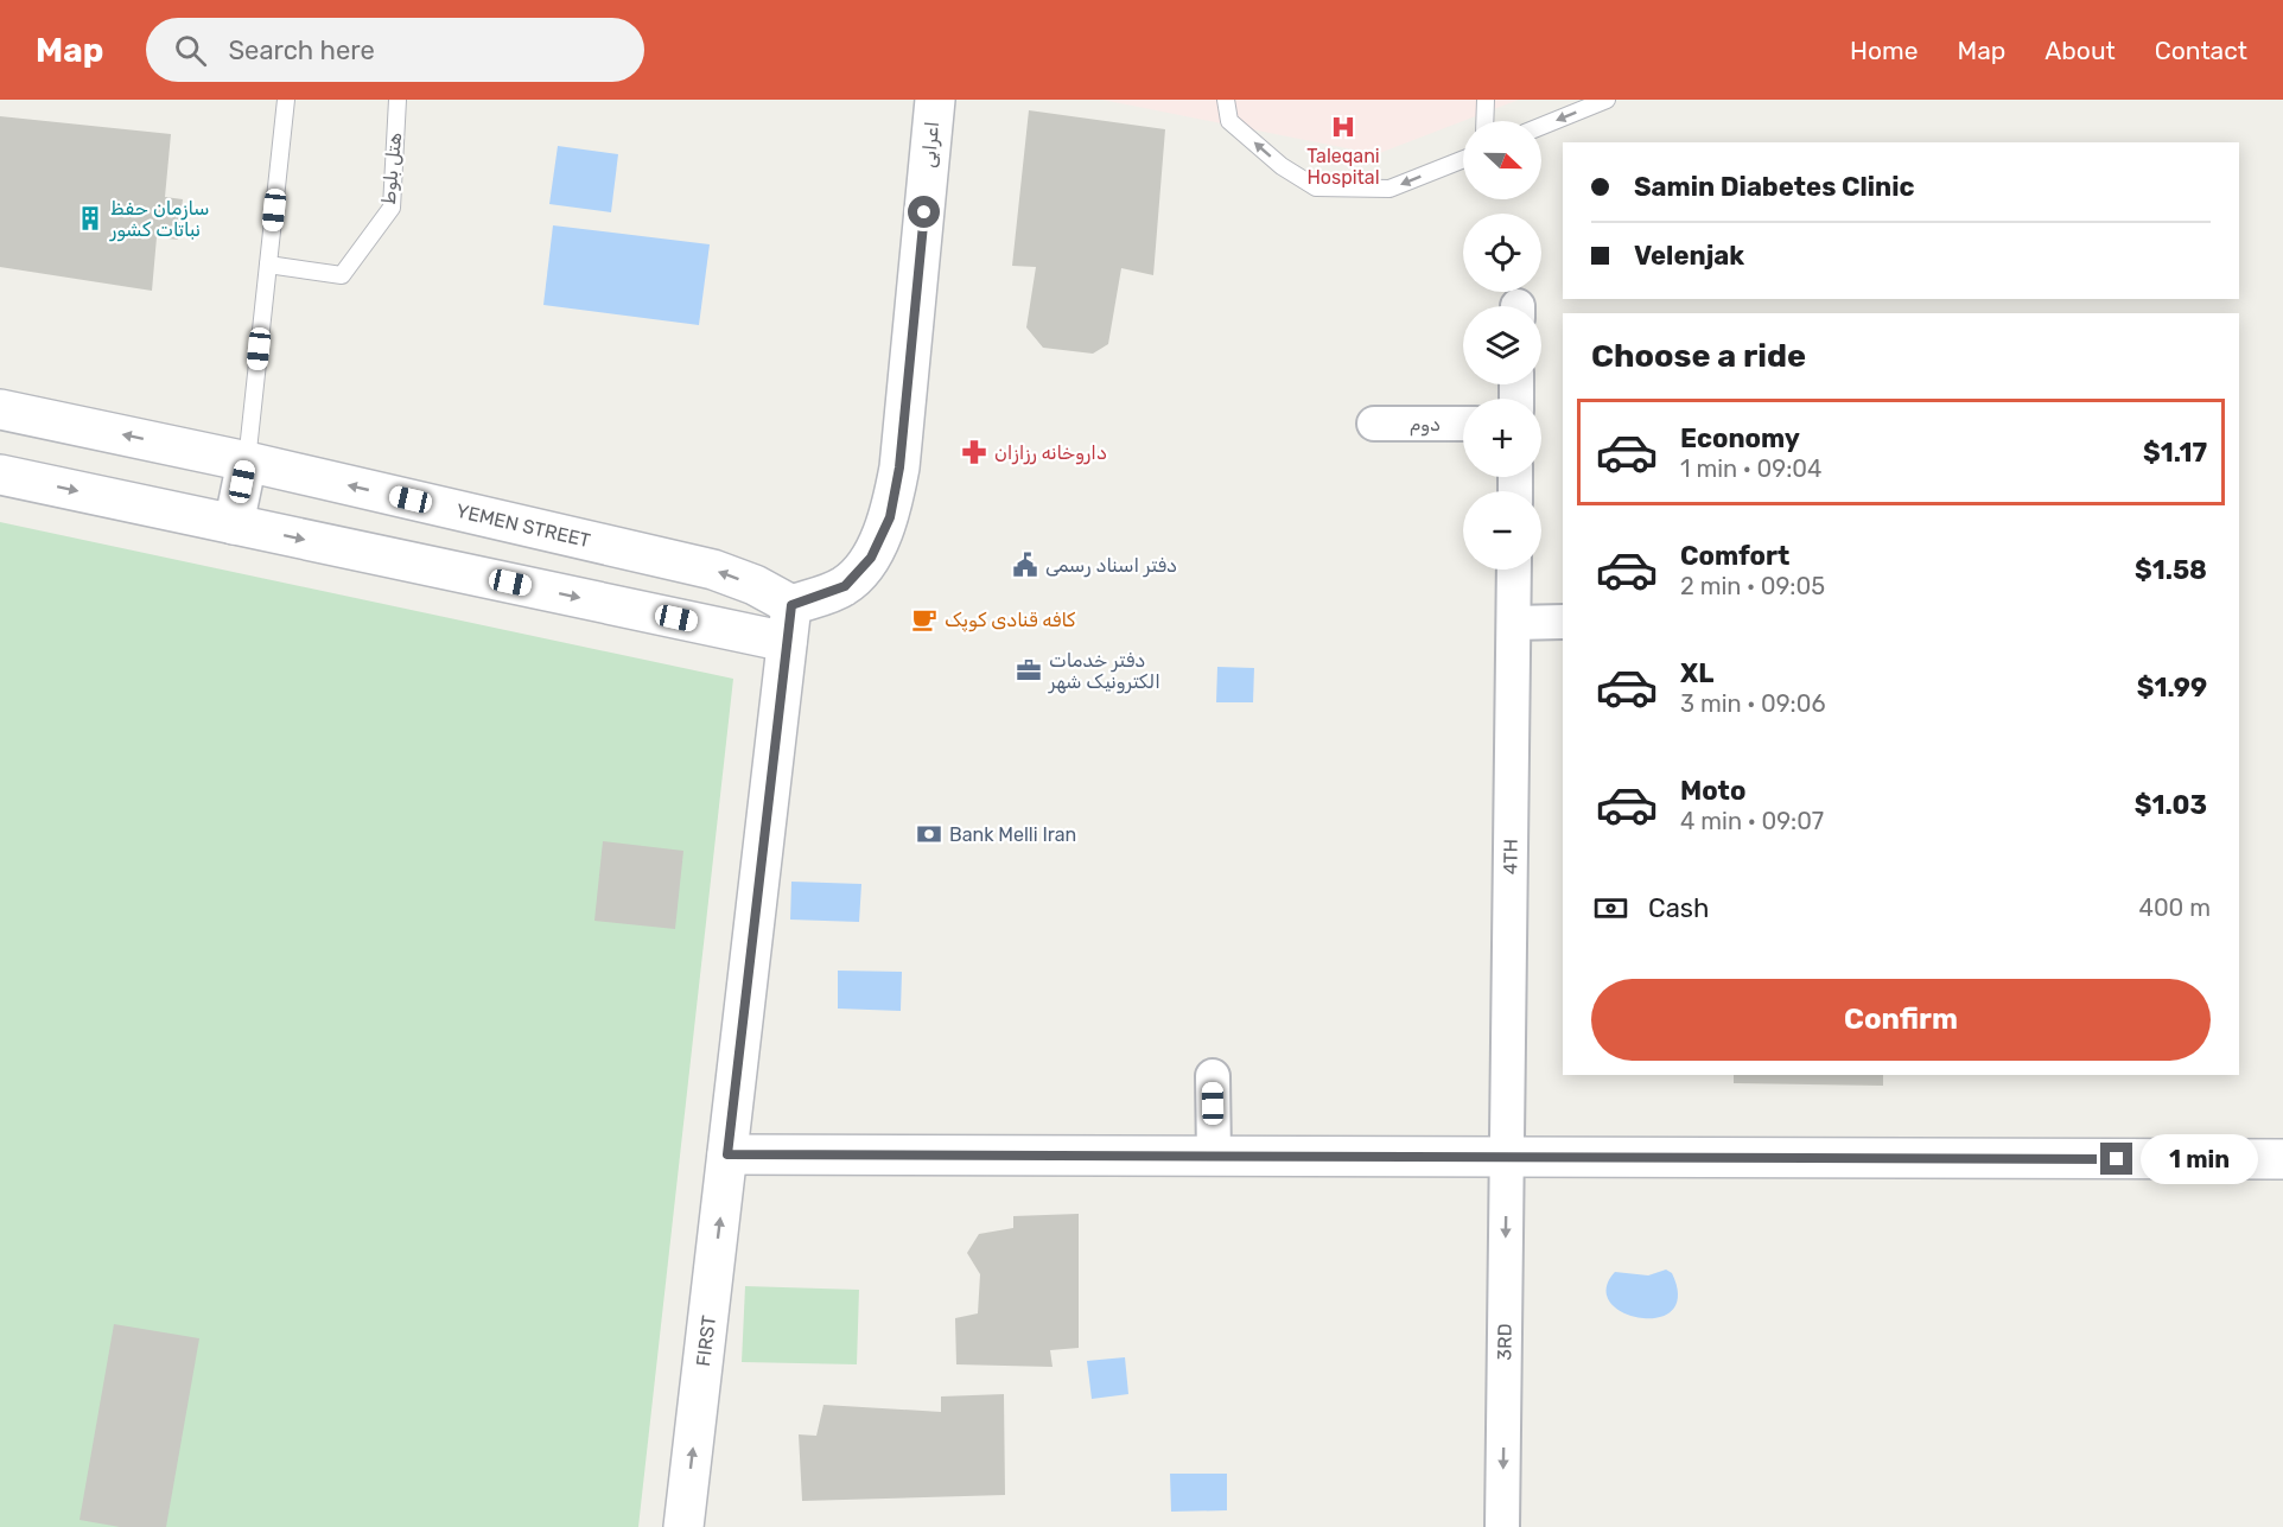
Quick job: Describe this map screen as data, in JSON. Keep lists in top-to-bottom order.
{
  "streets": {
    "main road": ["اعرابی", "YEMEN STREET", "FIRST"],
    "street": ["دوم", "4TH", "3RD"],
    "lane": ["هتل بلوط"]
  },
  "crossings": [
    ["اعرابی", "YEMEN STREET"],
    ["اعرابی", "FIRST"],
    ["YEMEN STREET", "FIRST"],
    ["4TH", "3RD"]
  ],
  "one_way": ["FIRST", "3RD"],
  "places": {
    "hospital": ["Taleqani Hospital"],
    "building": ["سازمان حفظ نباتات کشور"],
    "pharmacy": ["داروخانه رزازان"],
    "public building": ["دفتر اسناد رسمی"],
    "cafe": ["کافه قنادی کوپک"],
    "office": ["دفتر خدمات الکترونیک شهر"],
    "bank": ["Bank Melli Iran"]
  },
  "north": "right",
  "page": {
    "header": "Map",
    "search": "Search here",
    "nav": [
      "Home",
      "Map",
      "About",
      "Contact"
    ],
    "map_buttons": ["+", "−"],
    "banner": ["Samin Diabetes Clinic", "Velenjak"],
    "heading": "Choose a ride",
    "list": [
      {
        "name": "Economy",
        "note": "1 min · 09:04",
        "value": "$1.17"
      },
      {
        "name": "Comfort",
        "note": "2 min · 09:05",
        "value": "$1.58"
      },
      {
        "name": "XL",
        "note": "3 min · 09:06",
        "value": "$1.99"
      },
      {
        "name": "Moto",
        "note": "4 min · 09:07",
        "value": "$1.03"
      }
    ],
    "pay": ["Cash", "400 m"],
    "buttons": "Confirm",
    "bubble": "1 min"
  }
}
